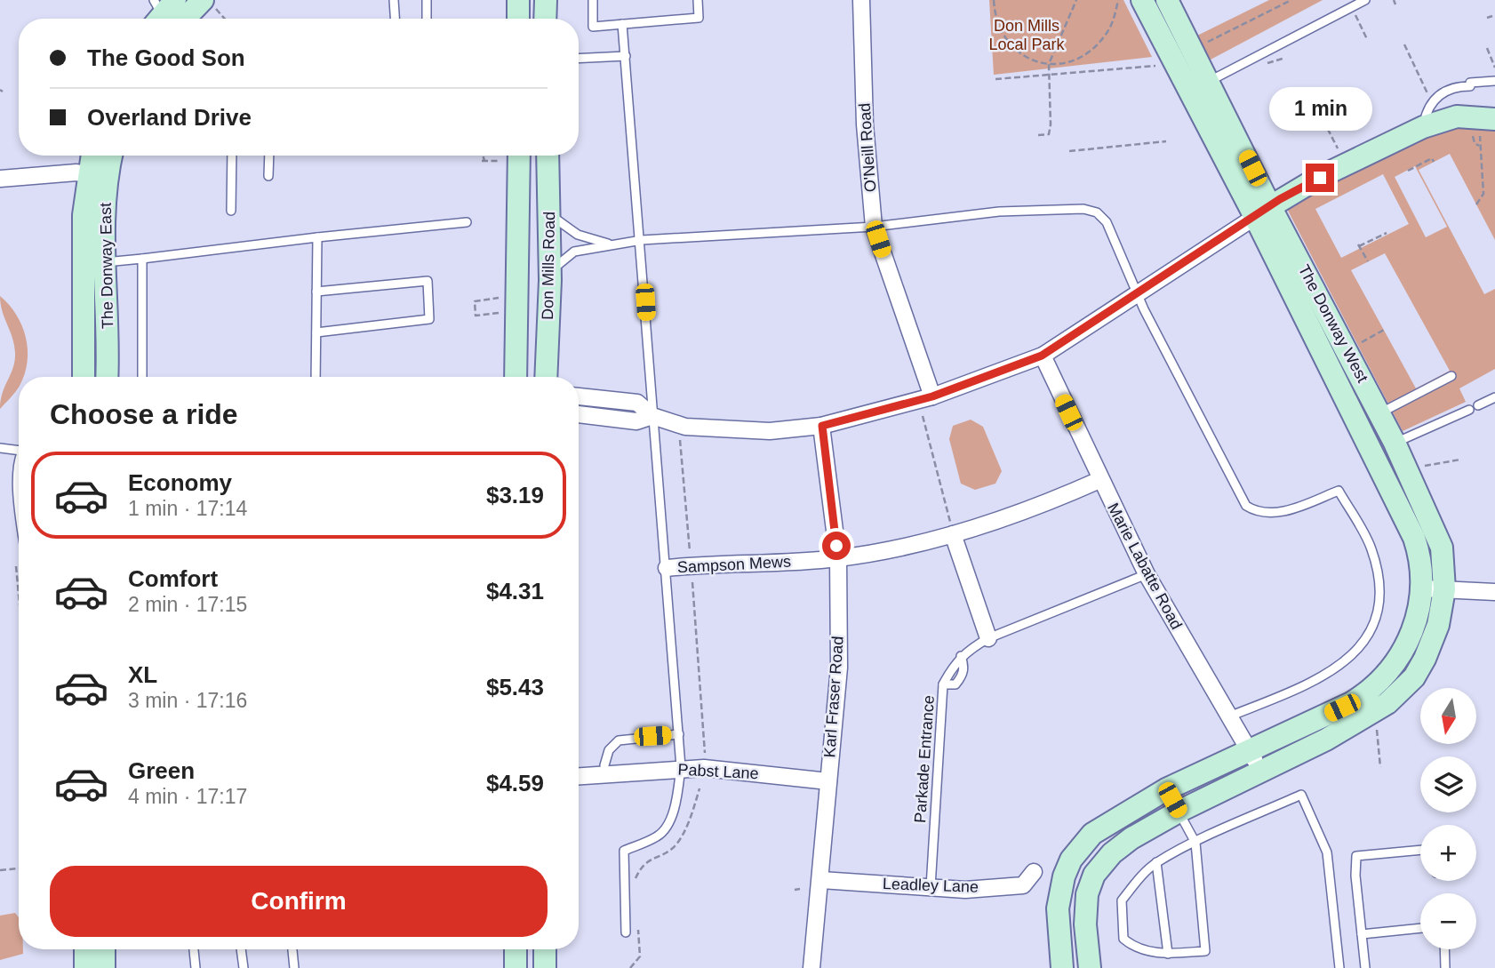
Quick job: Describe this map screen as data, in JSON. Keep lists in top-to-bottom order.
{
  "streets": {
    "street": [
      "O'Neill Road",
      "The Donway East",
      "Don Mills Road",
      "The Donway West",
      "Sampson Mews",
      "Marie Labatte Road",
      "Karl Fraser Road",
      "Pabst Lane",
      "Leadley Lane"
    ],
    "lane": ["Parkade Entrance"]
  },
  "crossings": [
    ["The Donway West", "Marie Labatte Road"],
    ["Sampson Mews", "Marie Labatte Road"],
    ["Sampson Mews", "Karl Fraser Road"],
    ["Marie Labatte Road", "Parkade Entrance"],
    ["Karl Fraser Road", "Pabst Lane"],
    ["Karl Fraser Road", "Leadley Lane"],
    ["Parkade Entrance", "Leadley Lane"]
  ],
  "parks": ["Don Mills Local Park"],
  "north": "bottom",
  "page": {
    "banner": ["The Good Son", "Overland Drive"],
    "bubble": "1 min",
    "heading": "Choose a ride",
    "list": [
      {
        "name": "Economy",
        "note": "1 min · 17:14",
        "value": "$3.19"
      },
      {
        "name": "Comfort",
        "note": "2 min · 17:15",
        "value": "$4.31"
      },
      {
        "name": "XL",
        "note": "3 min · 17:16",
        "value": "$5.43"
      },
      {
        "name": "Green",
        "note": "4 min · 17:17",
        "value": "$4.59"
      }
    ],
    "map_buttons": ["+", "−"],
    "buttons": "Confirm"
  }
}
